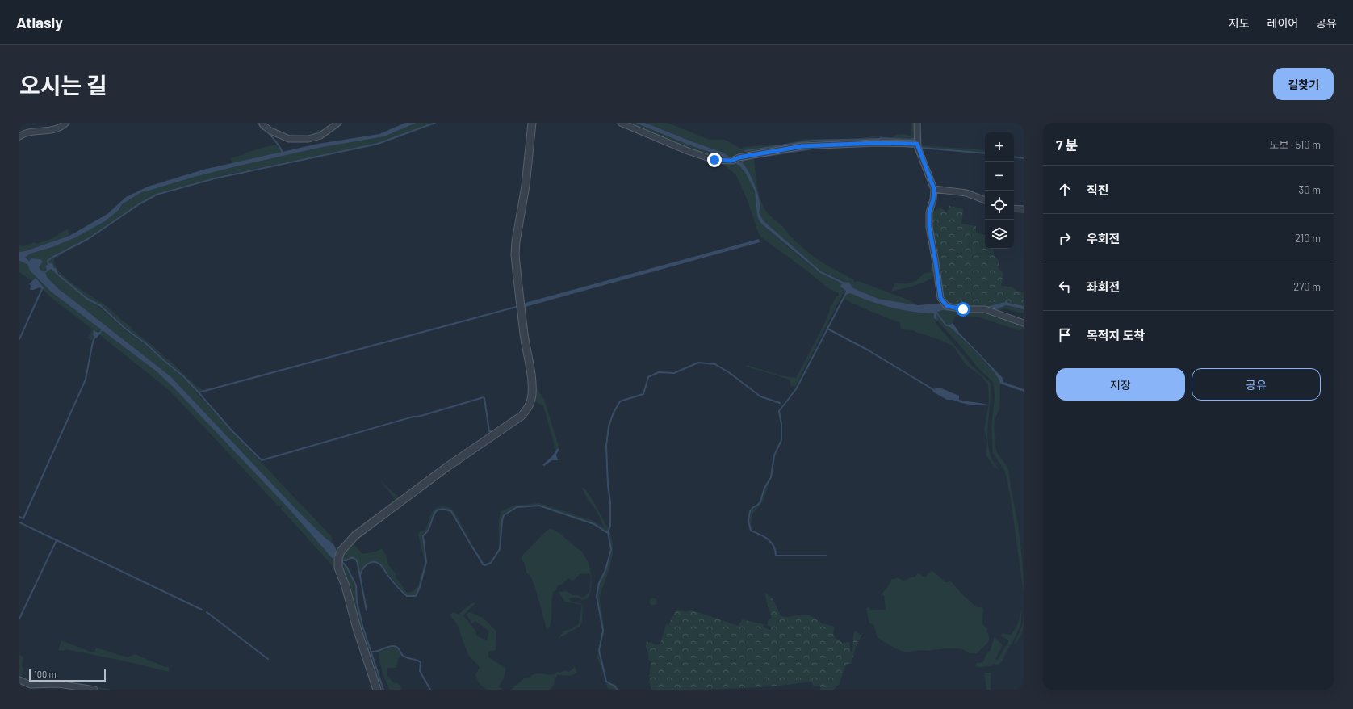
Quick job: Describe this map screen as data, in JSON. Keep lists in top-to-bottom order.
{
  "scale_bar": "100 m",
  "page": {
    "header": "Atlasly",
    "nav": ["지도", "레이어", "공유"],
    "title": "오시는 길",
    "buttons": [
      "길찾기",
      ["저장", "공유"]
    ],
    "heading": ["7 분", "도보 · 510 m"],
    "map_buttons": ["+", "−"],
    "list": [
      ["직진", "30 m"],
      ["우회전", "210 m"],
      ["좌회전", "270 m"],
      "목적지 도착"
    ],
    "scale": "100 m"
  }
}
